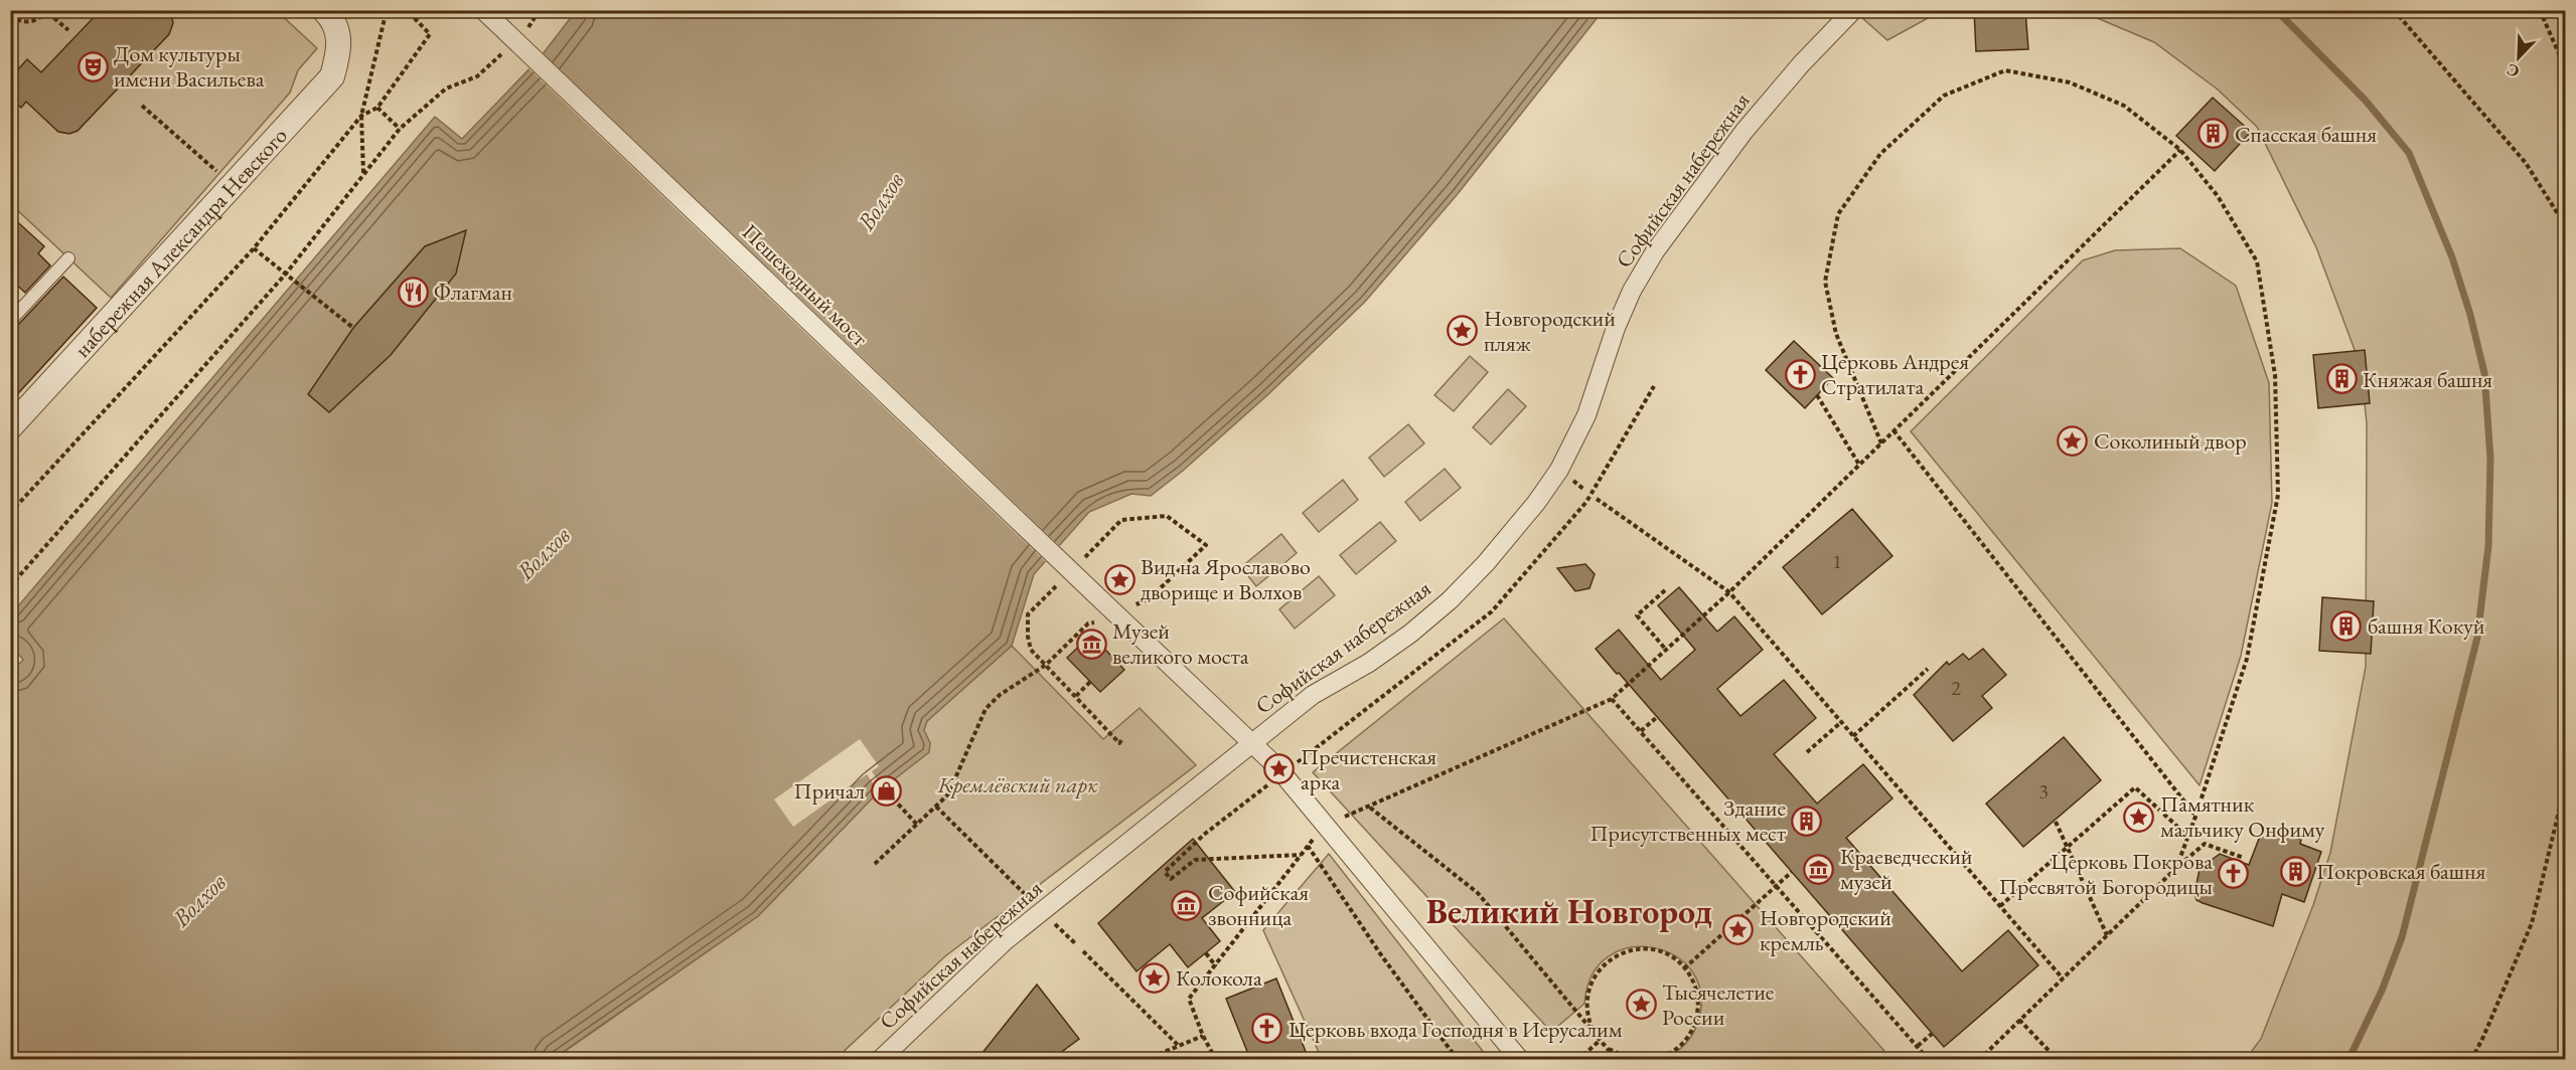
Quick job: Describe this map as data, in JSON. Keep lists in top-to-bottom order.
{
  "streets": {
    "street": ["Софийская набережная", "набережная Александра Невского", "Пешеходный мост"]
  },
  "crossings": [
    ["Софийская набережная", "Пешеходный мост"]
  ],
  "districts": ["Великий Новгород"],
  "water": ["Волхов"],
  "parks": ["Кремлёвский парк"],
  "places": {
    "theatre": ["Дом культуры имени Васильева"],
    "building": [
      "Спасская башня",
      "Княжая башня",
      "башня Кокуй",
      "Здание Присутственных мест",
      "Покровская башня"
    ],
    "restaurant": ["Флагман"],
    "place": [
      "Новгородский пляж",
      "Соколиный двор",
      "Вид на Ярославово дворище и Волхов",
      "Пречистенская арка",
      "Памятник мальчику Онфиму",
      "Новгородский кремль",
      "Колокола",
      "Тысячелетие России"
    ],
    "church": ["Церковь Андрея Стратилата", "Церковь Покрова Пресвятой Богородицы", "Церковь входа Господня в Иерусалим"],
    "museum": ["Музей великого моста", "Краеведческий музей", "Софийская звонница"],
    "shop": ["Причал"]
  },
  "house_numbers": ["1", "2", "3"],
  "north": "bottom left"
}
